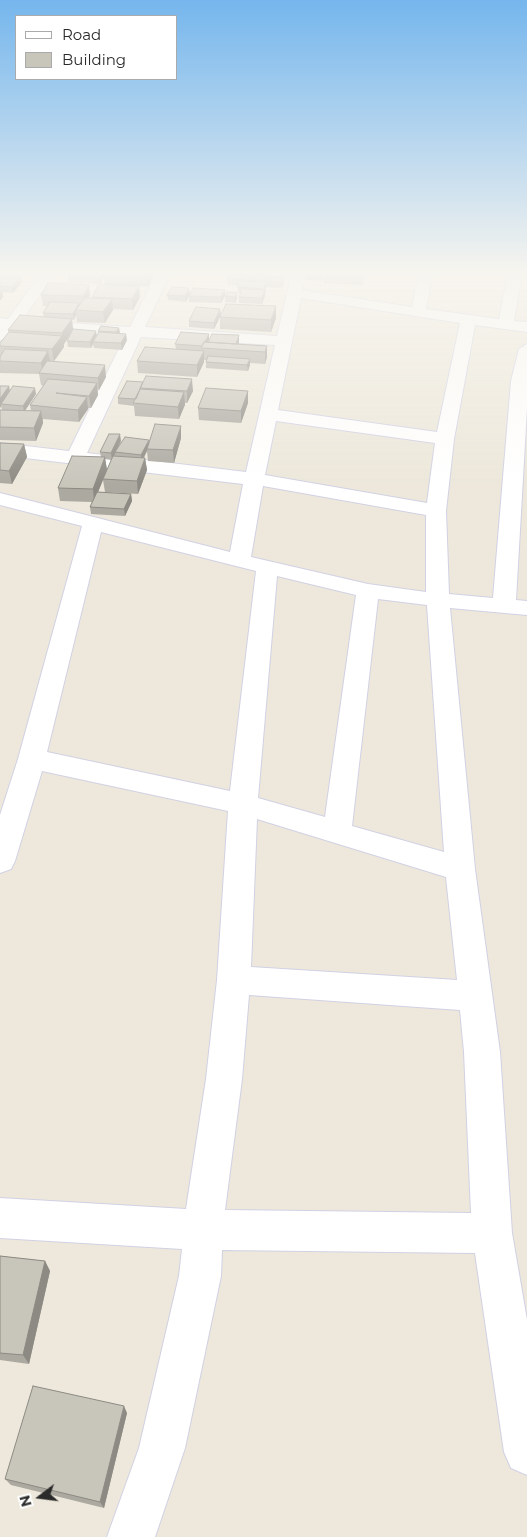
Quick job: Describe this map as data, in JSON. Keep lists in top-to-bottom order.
{
  "legend": ["Road", "Building"],
  "north": "left"
}
